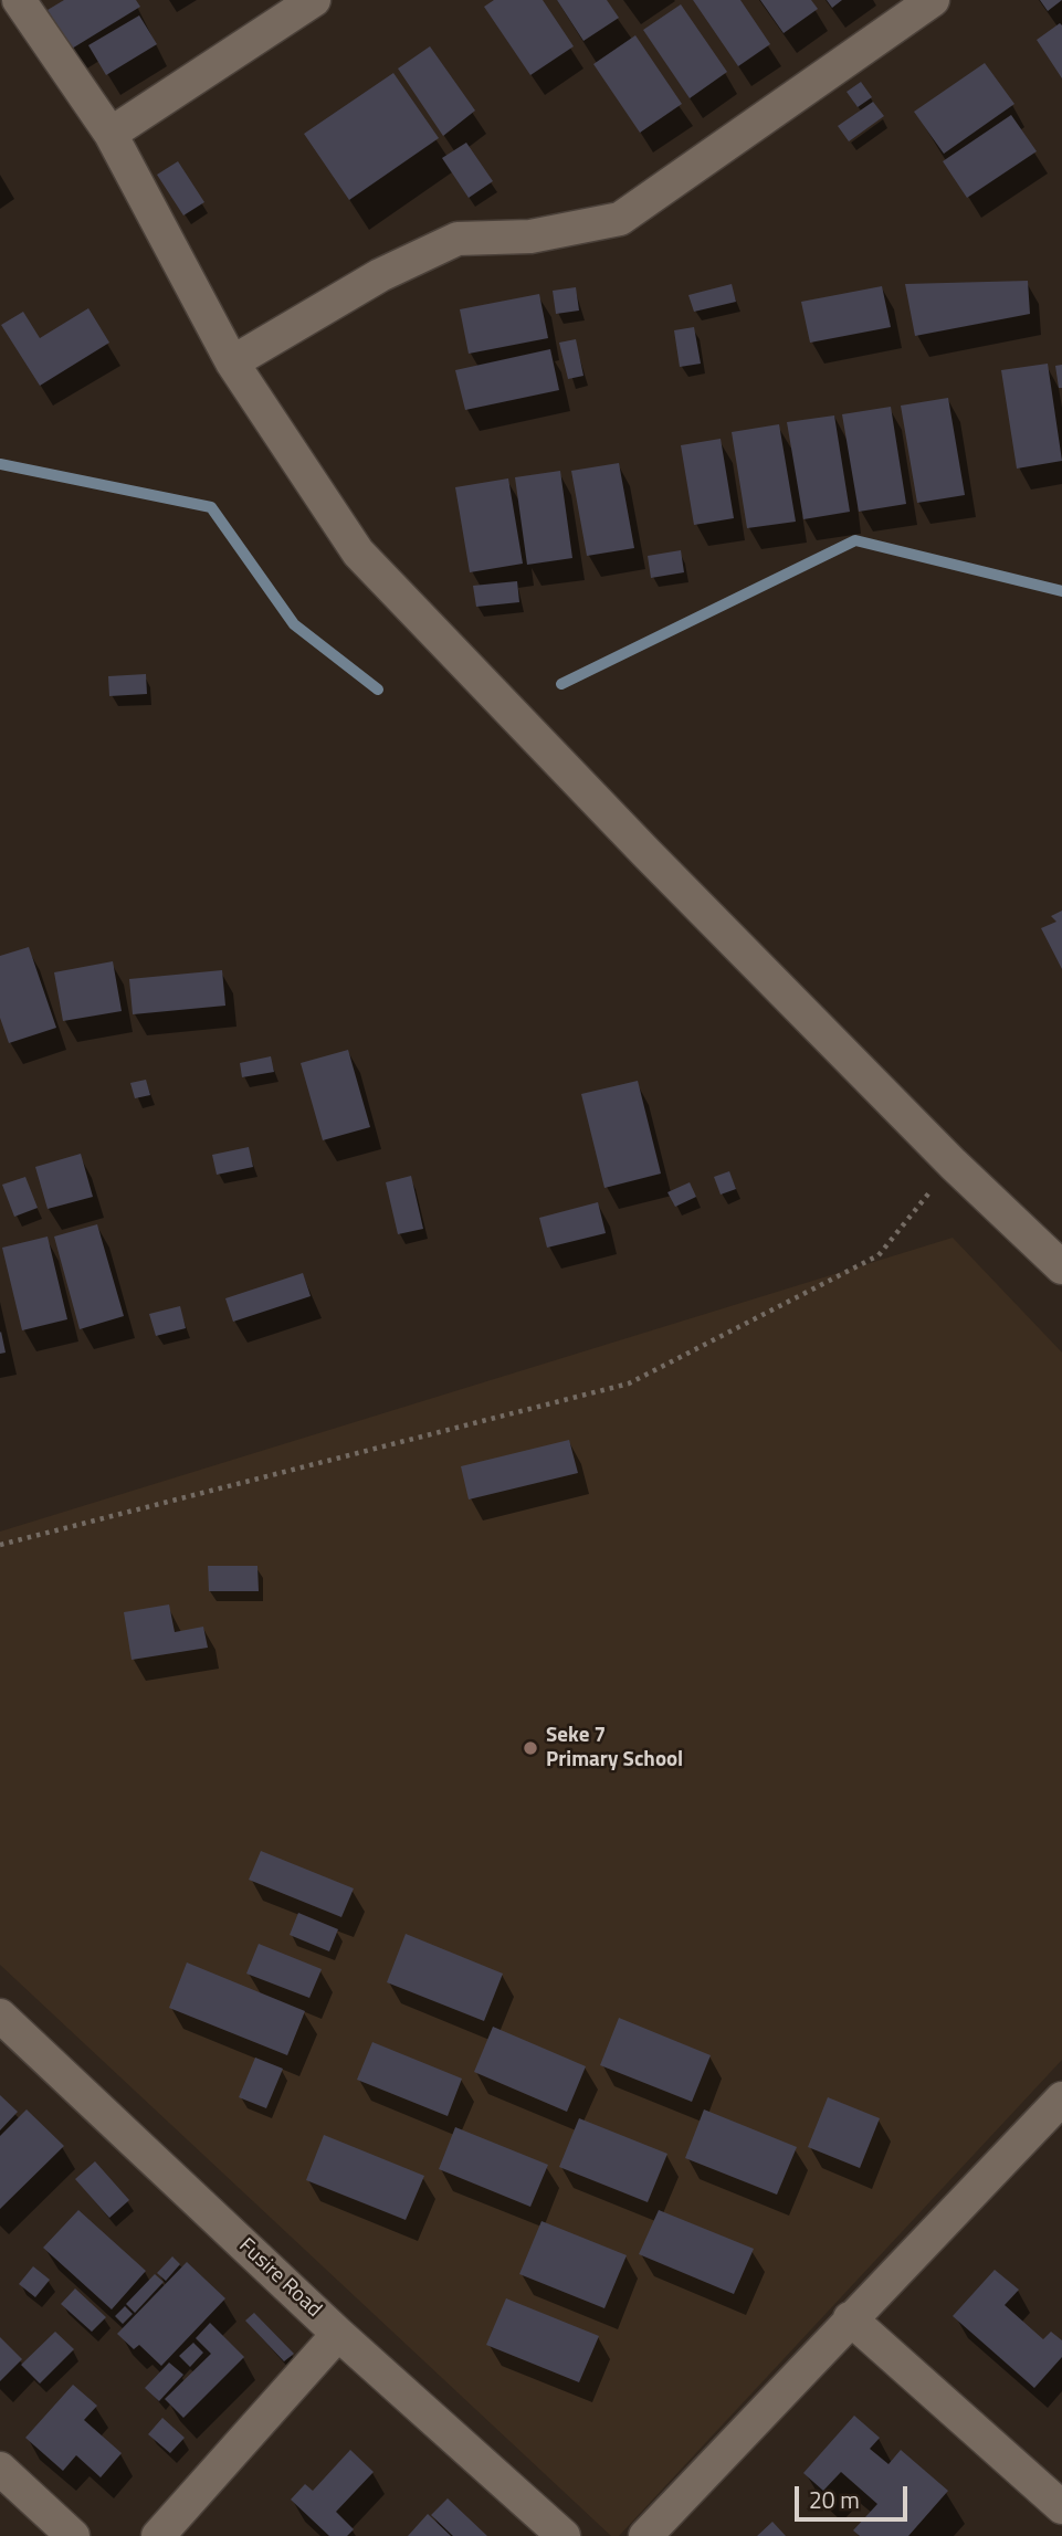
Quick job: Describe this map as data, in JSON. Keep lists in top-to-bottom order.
{
  "streets": {
    "street": ["Fusire Road"]
  },
  "places": ["Seke 7 Primary School"],
  "scale_bar": "20 m"
}
